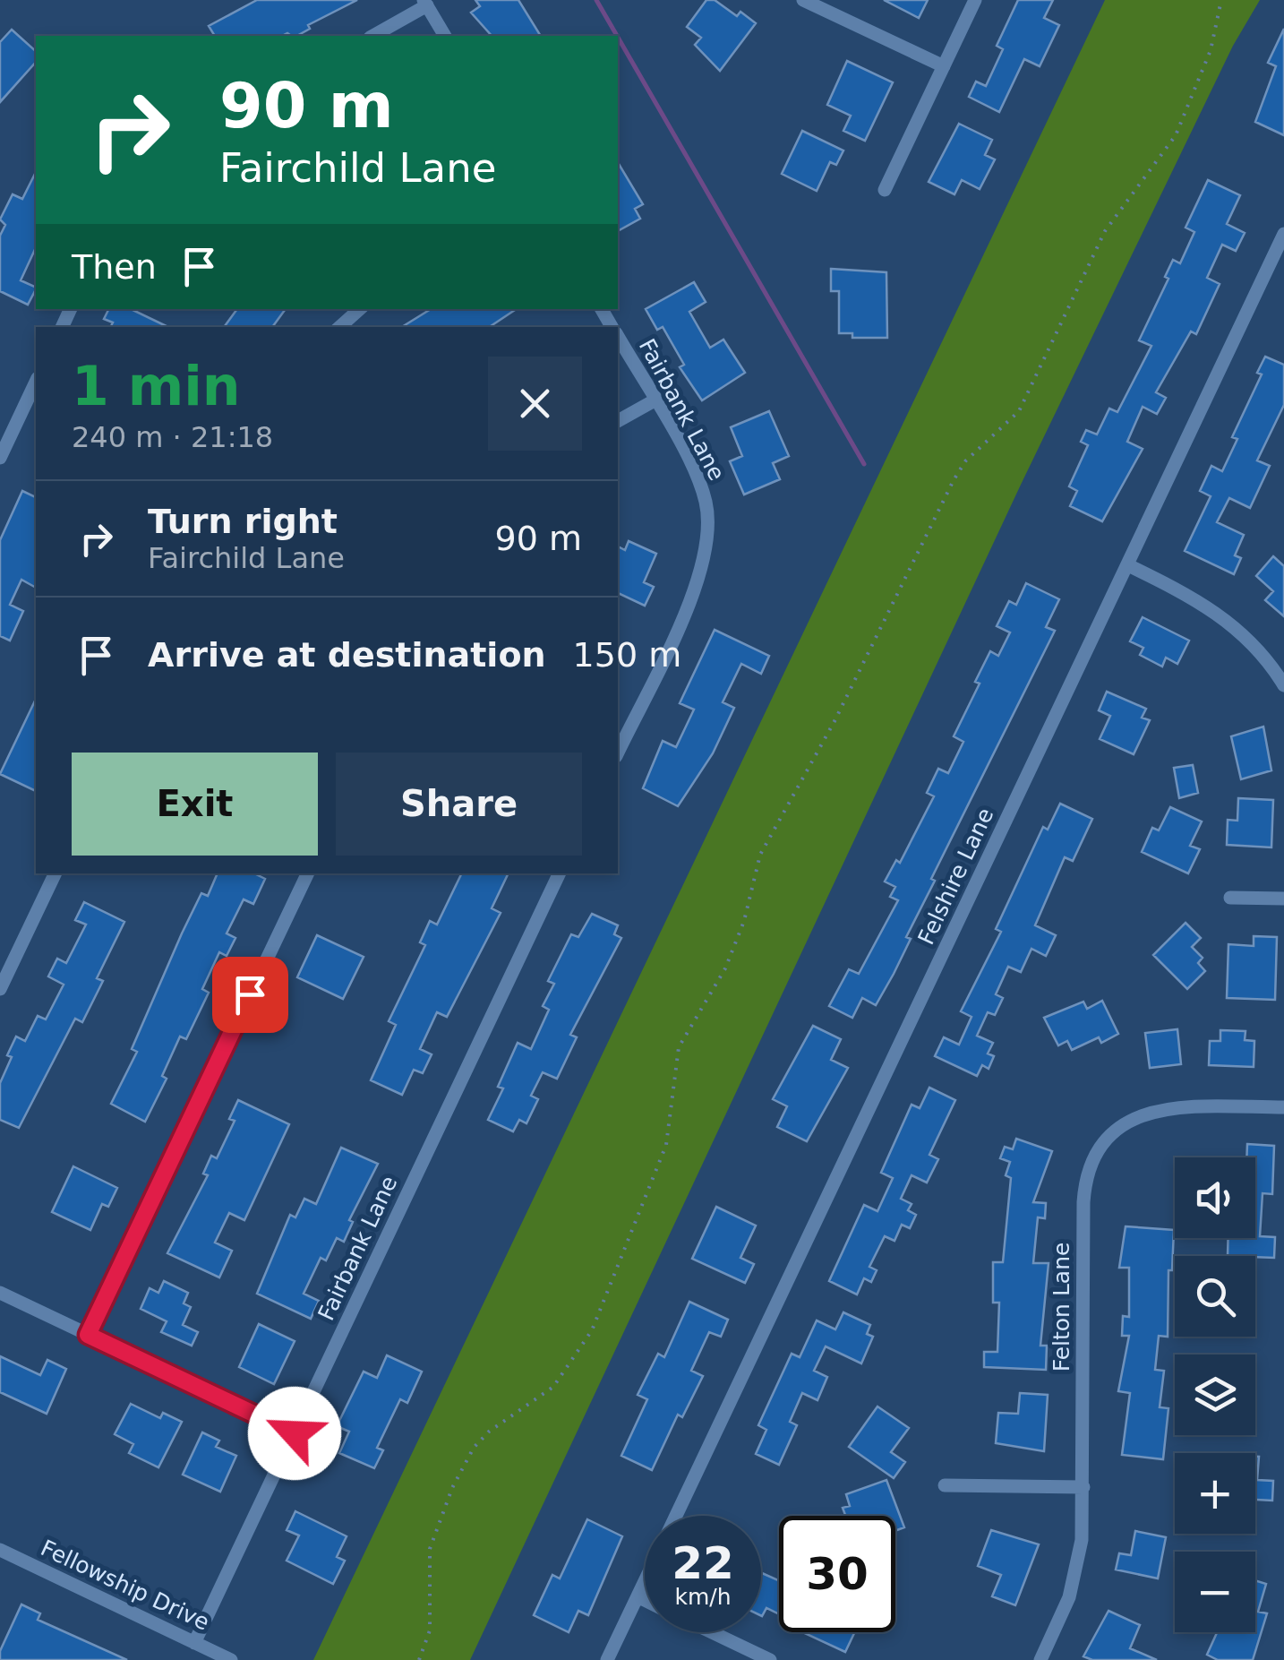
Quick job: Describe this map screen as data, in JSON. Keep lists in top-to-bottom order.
{
  "streets": {
    "street": [
      "Fairbank Lane",
      "Felshire Lane",
      "Felton Lane",
      "Fellowship Drive"
    ]
  },
  "crossings": [
    ["Fairbank Lane", "Fellowship Drive"]
  ],
  "page": {
    "turn": ["90 m", "Fairchild Lane"],
    "then": "Then",
    "heading": ["1 min", "240 m · 21:18"],
    "list": [
      {
        "name": "Turn right",
        "note": "Fairchild Lane",
        "value": "90 m"
      },
      {
        "name": "Arrive at destination",
        "value": "150 m"
      }
    ],
    "buttons": ["Exit", "Share"],
    "map_buttons": ["+", "−"],
    "speed": "22 km/h",
    "limit": "30"
  }
}
